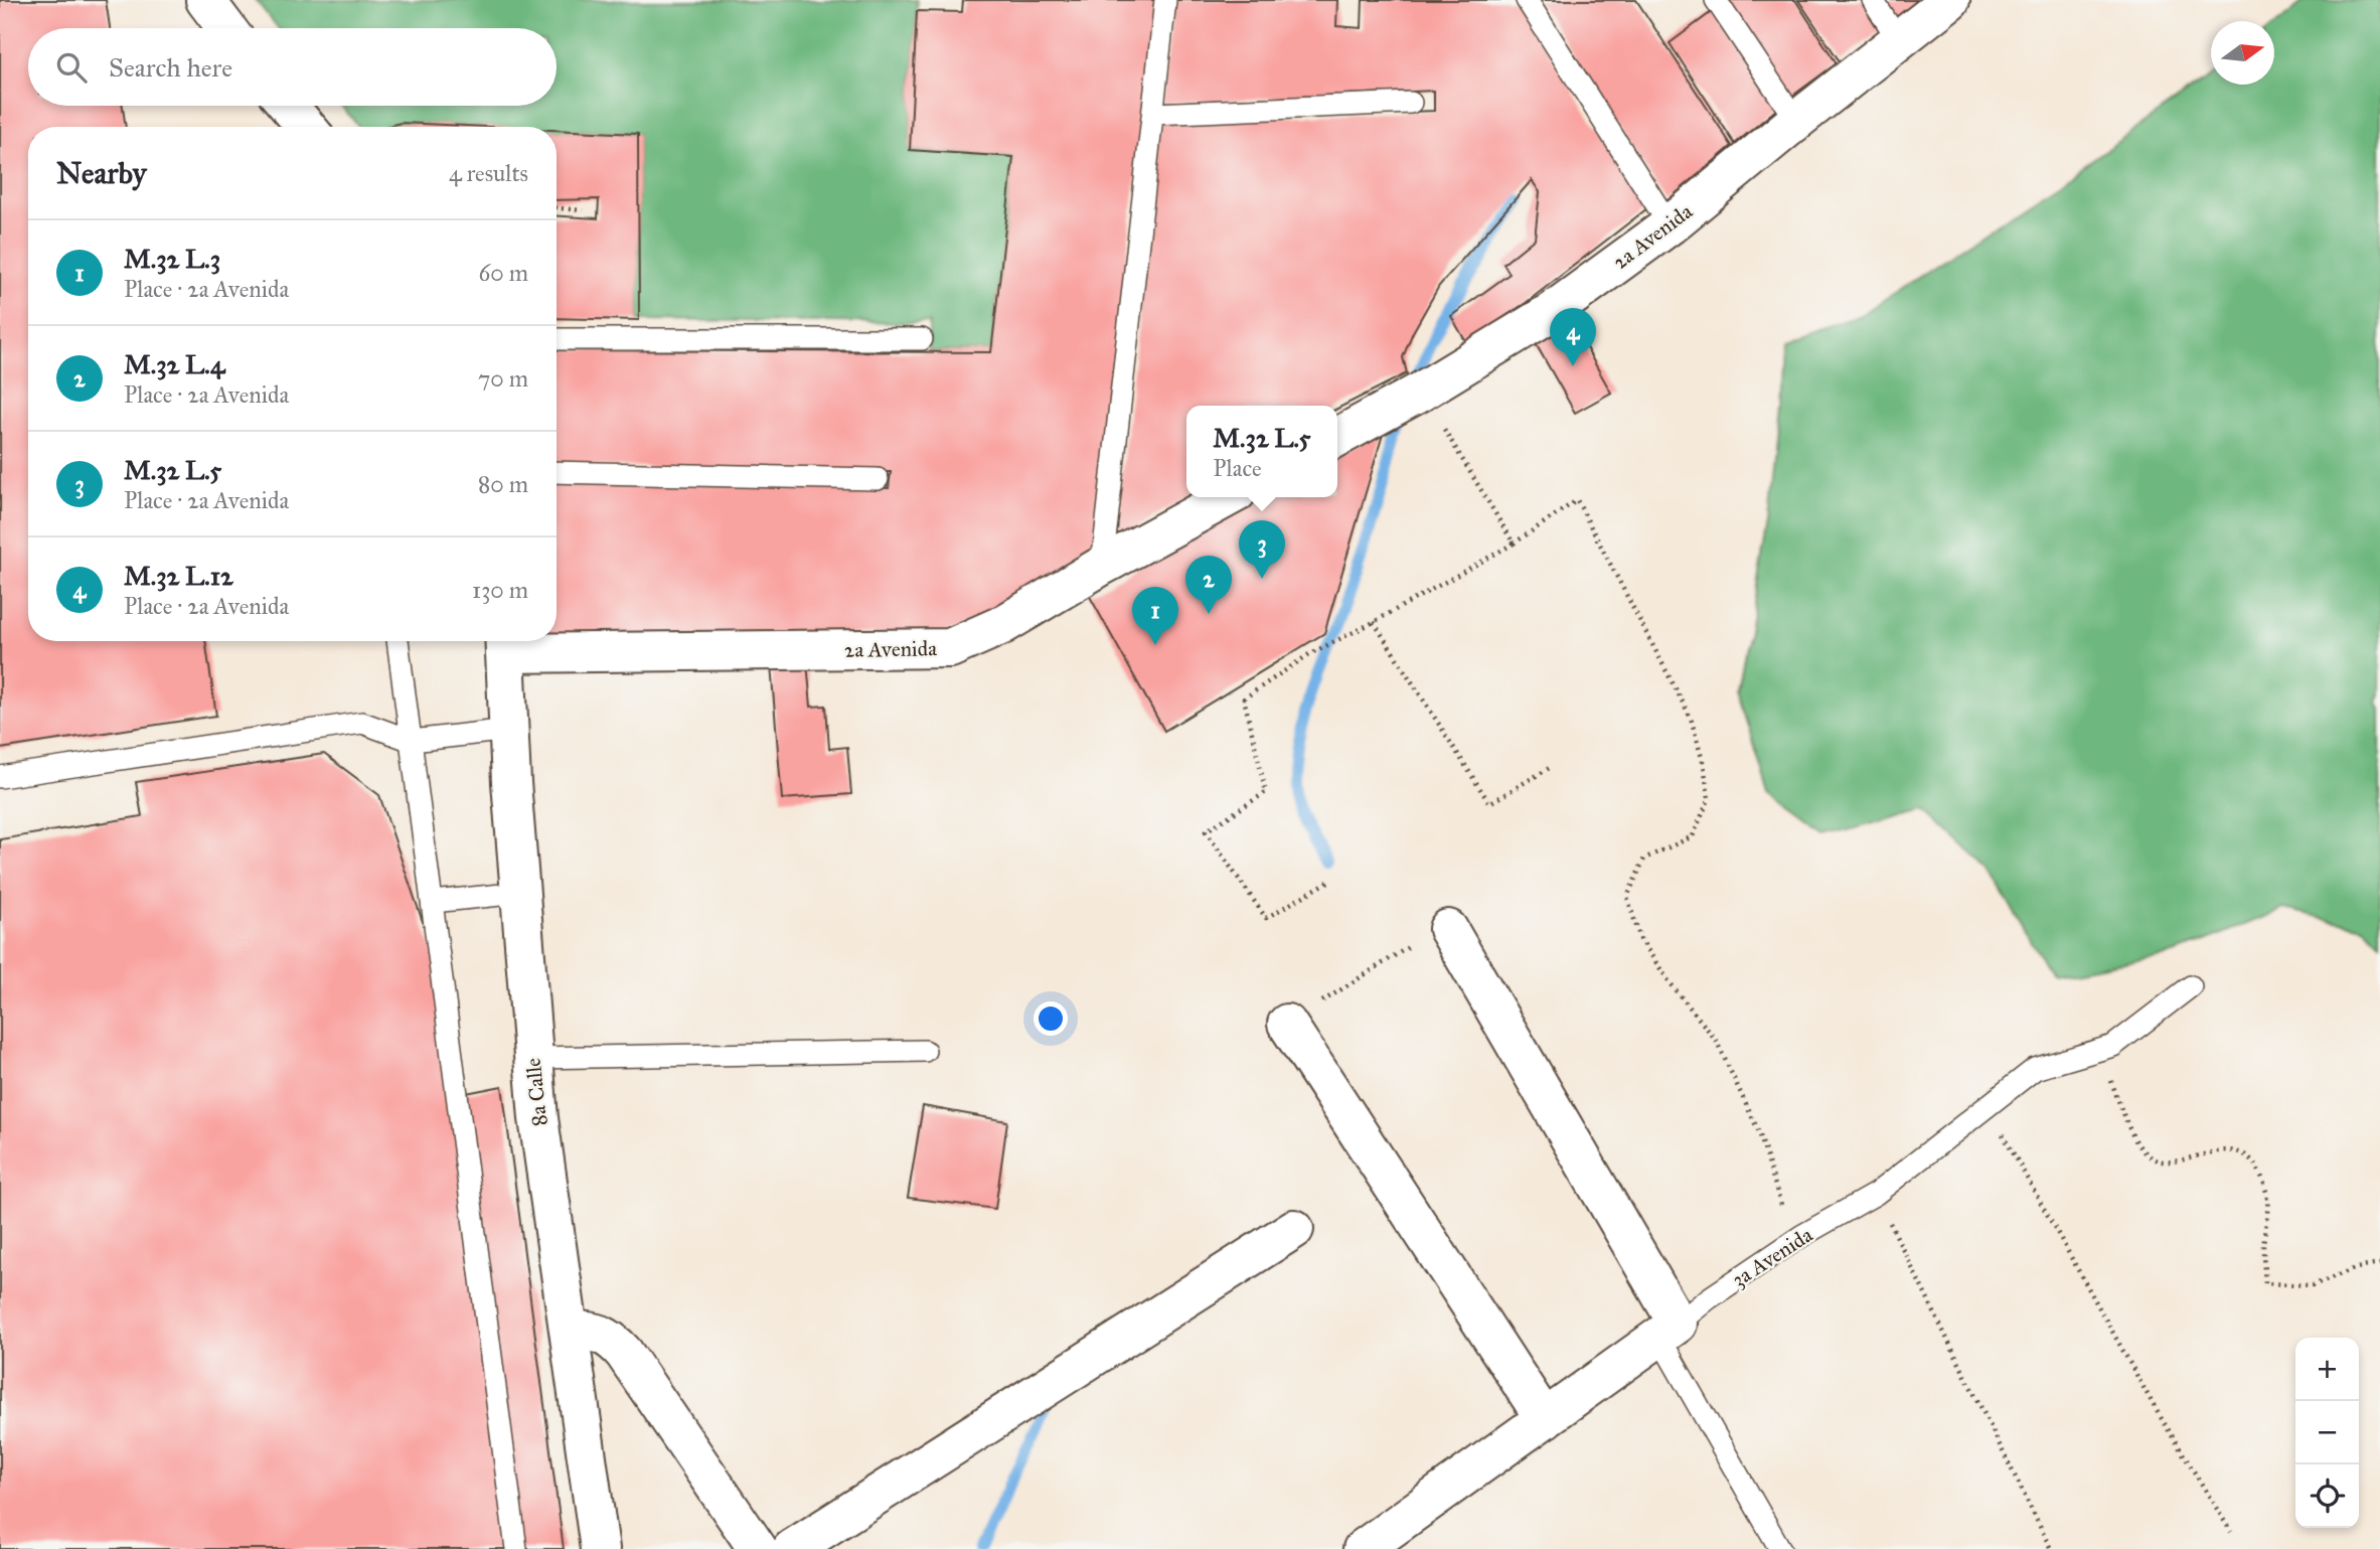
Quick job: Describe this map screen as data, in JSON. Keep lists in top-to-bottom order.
{
  "streets": {
    "street": ["2a Avenida", "8a Calle", "3a Avenida"]
  },
  "crossings": [
    ["2a Avenida", "8a Calle"]
  ],
  "north": "right",
  "page": {
    "search": "Search here",
    "heading": ["Nearby", "4 results"],
    "list": [
      {
        "mark": "1",
        "name": "M.32 L.3",
        "note": "Place · 2a Avenida",
        "value": "60 m"
      },
      {
        "mark": "2",
        "name": "M.32 L.4",
        "note": "Place · 2a Avenida",
        "value": "70 m"
      },
      {
        "mark": "3",
        "name": "M.32 L.5",
        "note": "Place · 2a Avenida",
        "value": "80 m"
      },
      {
        "mark": "4",
        "name": "M.32 L.12",
        "note": "Place · 2a Avenida",
        "value": "130 m"
      }
    ],
    "pins": [
      "4",
      "3",
      "2",
      "1"
    ],
    "popup": ["M.32 L.5", "Place"],
    "map_buttons": ["+", "−"]
  }
}
